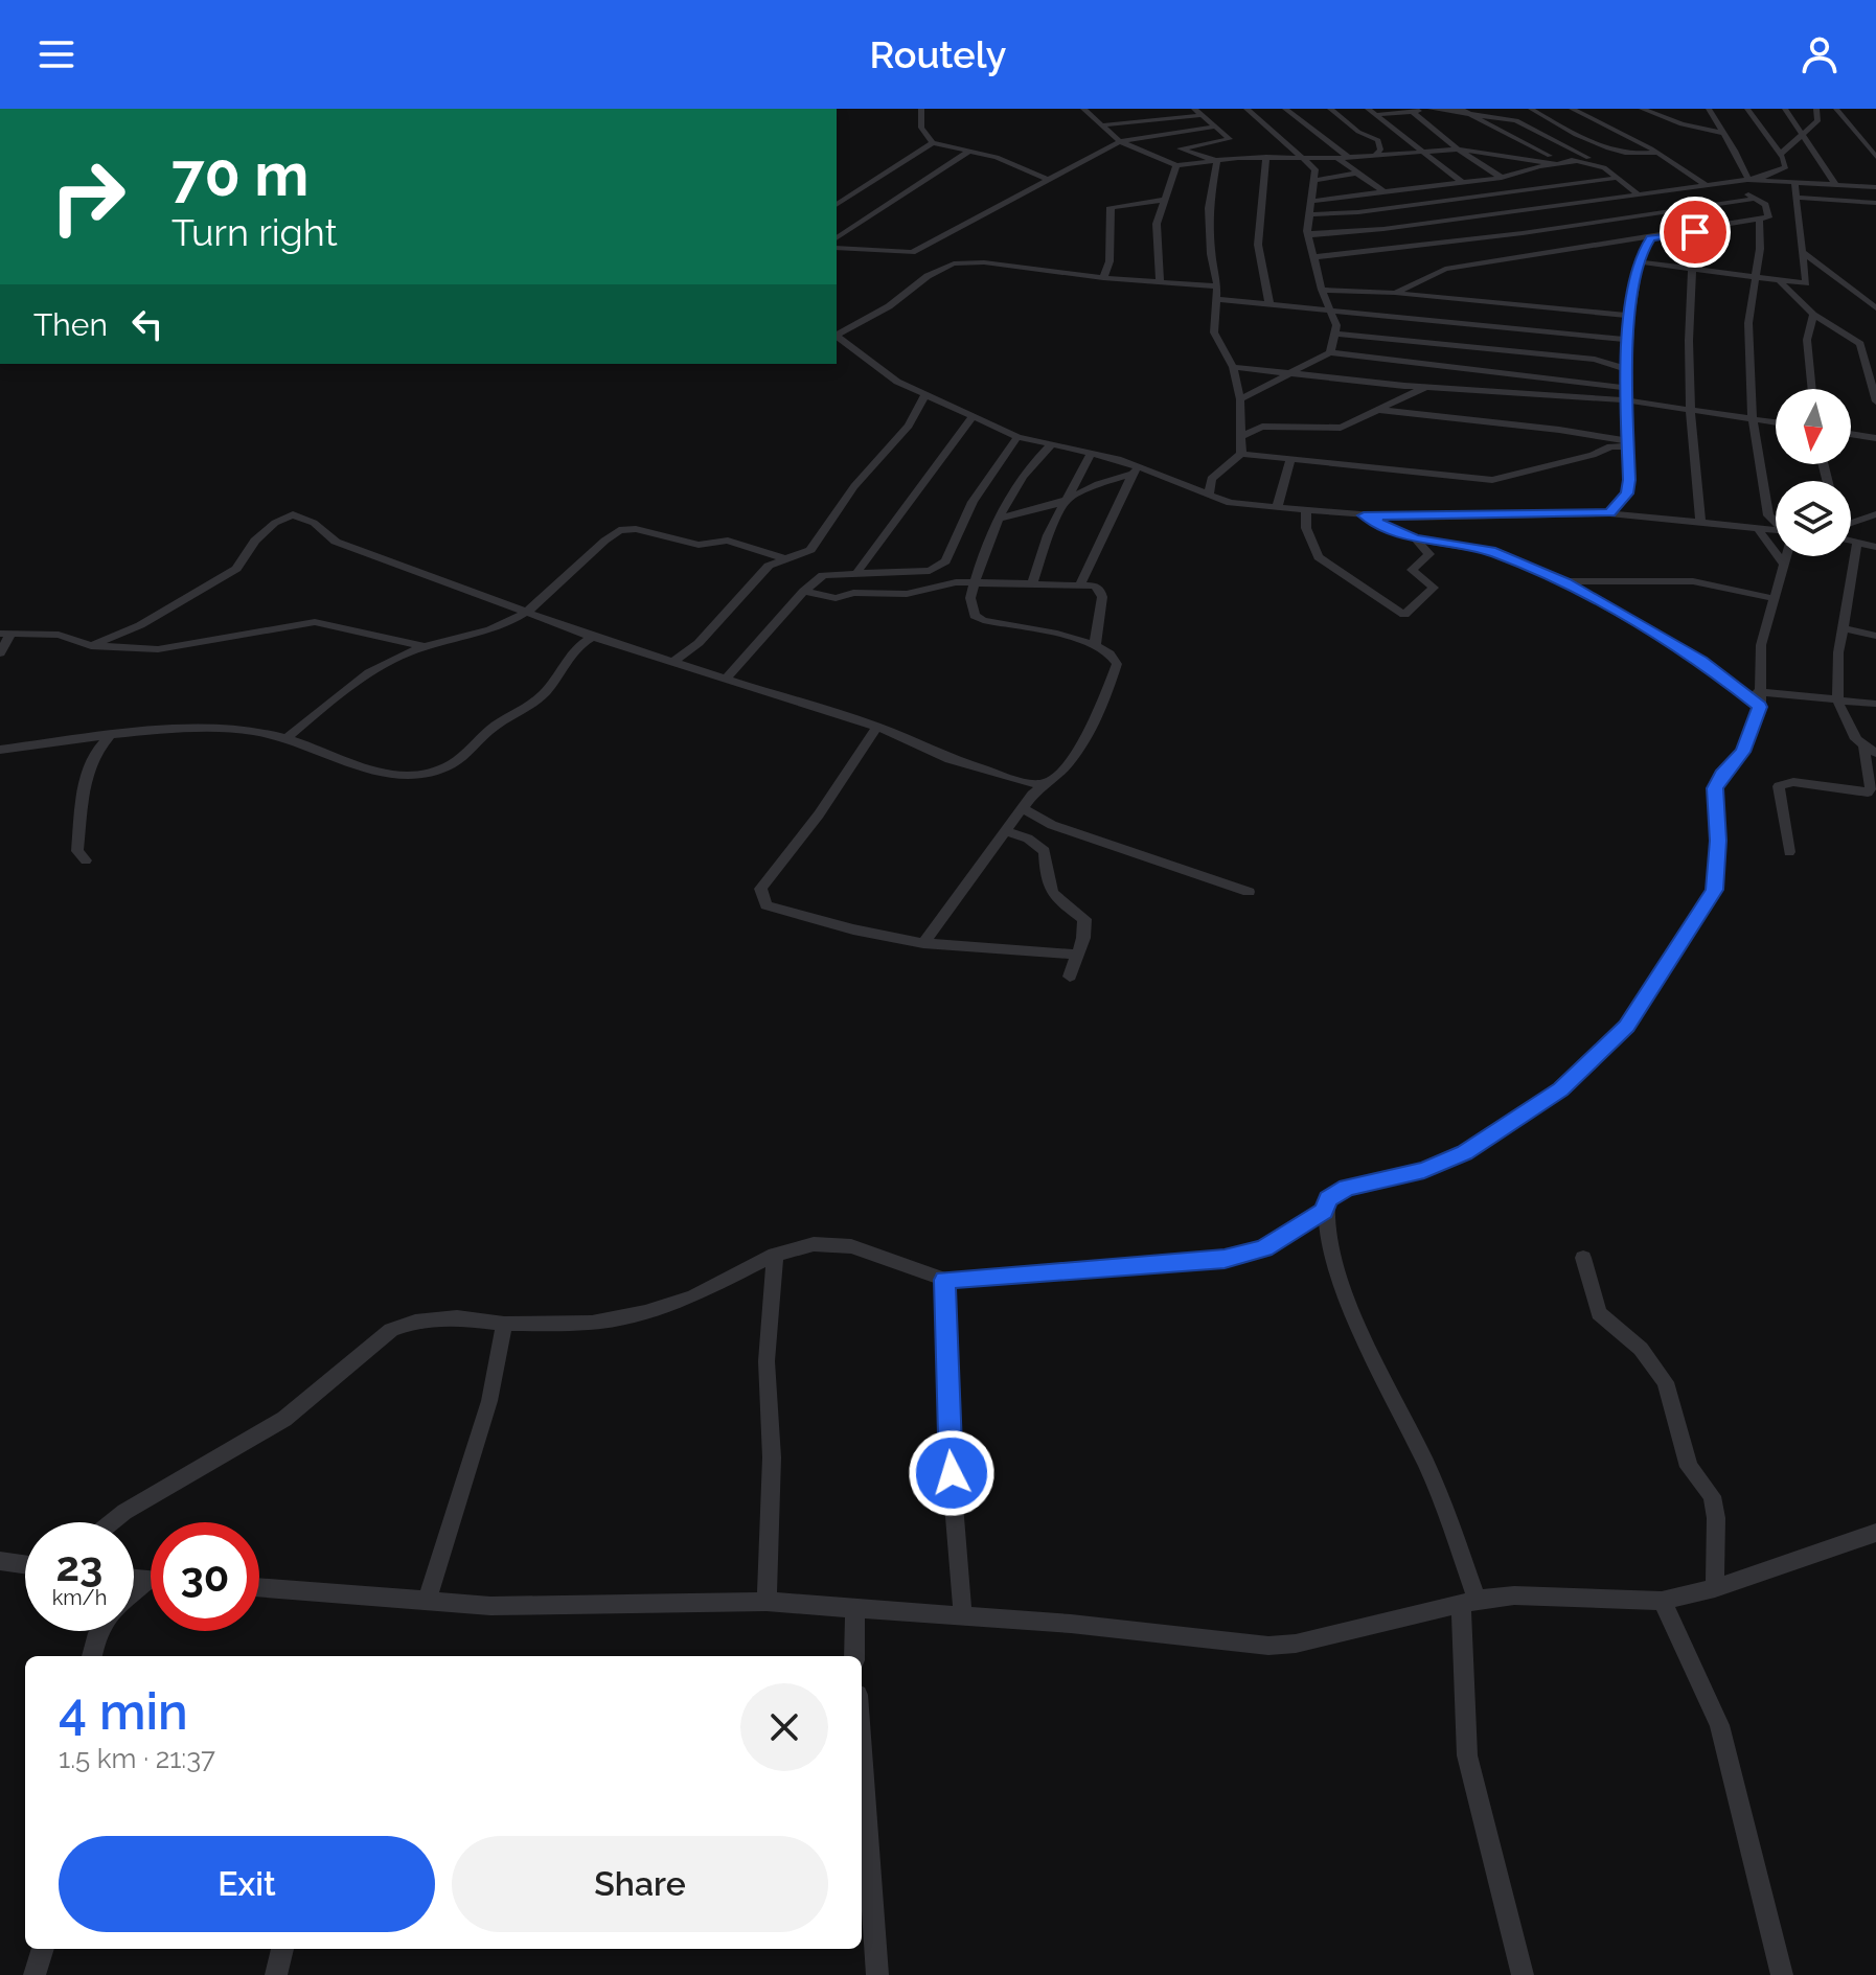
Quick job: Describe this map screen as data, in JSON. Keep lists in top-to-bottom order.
{
  "north": "bottom",
  "page": {
    "header": "Routely",
    "turn": ["70 m", "Turn right"],
    "then": "Then",
    "speed": "23 km/h",
    "limit": "30",
    "heading": ["4 min", "1.5 km · 21:37"],
    "buttons": ["Exit", "Share"]
  }
}
